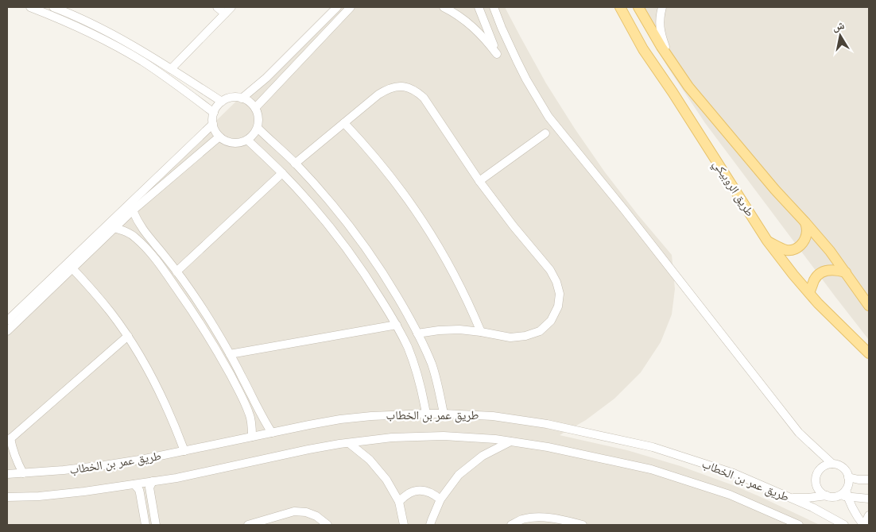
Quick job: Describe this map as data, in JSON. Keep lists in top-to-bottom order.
{
  "streets": {
    "main road": ["طريق الروبيكي"],
    "street": ["طريق عمر بن الخطاب"]
  },
  "north": "top"
}
